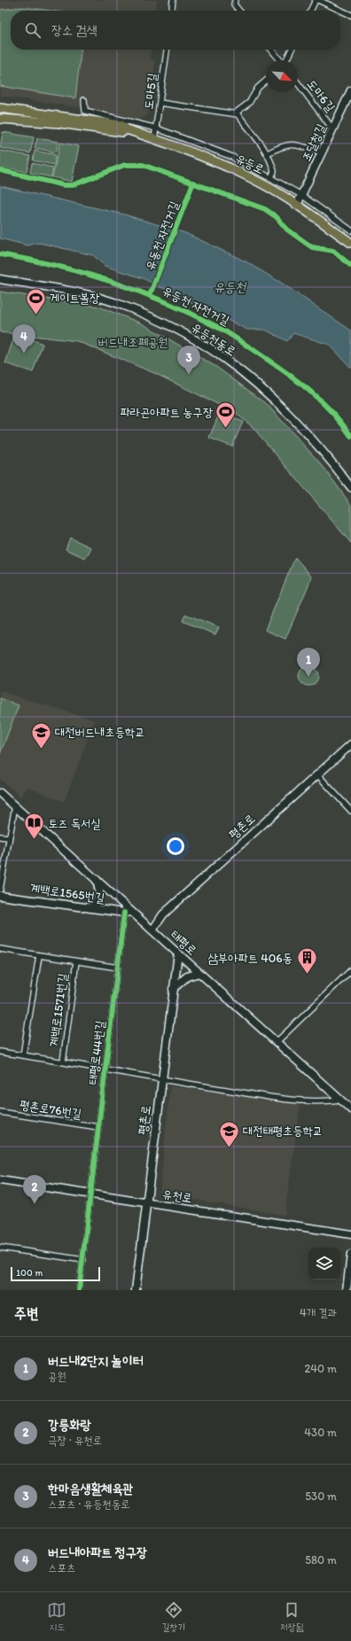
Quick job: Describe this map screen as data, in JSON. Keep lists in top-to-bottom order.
{
  "streets": {
    "main road": [
      "조달청길",
      "유등로",
      "유등천동로",
      "평촌로",
      "계백로1565번길",
      "태평로",
      "유천로"
    ],
    "street": [
      "도마5길",
      "도마6길",
      "계백로1571번길",
      "태평로44번길",
      "평촌로76번길"
    ],
    "cycle path": ["유동천 자전거길", "유등천 자전거길"]
  },
  "crossings": [
    ["도마5길", "유등로"],
    ["도마6길", "조달청길"],
    ["조달청길", "유등로"],
    ["평촌로", "태평로"],
    ["평촌로", "유천로"],
    ["계백로1565번길", "태평로"],
    ["계백로1565번길", "태평로44번길"],
    ["태평로", "태평로44번길"],
    ["계백로1571번길", "태평로44번길"],
    ["태평로44번길", "평촌로76번길"],
    ["태평로44번길", "유천로"]
  ],
  "water": ["유등천"],
  "parks": ["버드내조폐공원"],
  "places": {
    "sports": ["게이트볼장", "파라곤아파트 농구장"],
    "school or university": ["대전버드내초등학교", "대전태평초등학교"],
    "library": ["토즈 독서실"],
    "building": ["삼부아파트 406동"]
  },
  "scale_bar": "100 m",
  "north": "bottom right",
  "page": {
    "search": "장소 검색",
    "pins": [
      "4",
      "3",
      "1",
      "2"
    ],
    "scale": "100 m",
    "heading": ["주변", "4개 결과"],
    "list": [
      {
        "mark": "1",
        "name": "버드내2단지 놀이터",
        "note": "공원",
        "value": "240 m"
      },
      {
        "mark": "2",
        "name": "강릉화랑",
        "note": "극장 · 유천로",
        "value": "430 m"
      },
      {
        "mark": "3",
        "name": "한마음생활체육관",
        "note": "스포츠 · 유등천동로",
        "value": "530 m"
      },
      {
        "mark": "4",
        "name": "버드내아파트 정구장",
        "note": "스포츠",
        "value": "580 m"
      }
    ],
    "nav": ["지도", "길찾기", "저장됨"]
  }
}
